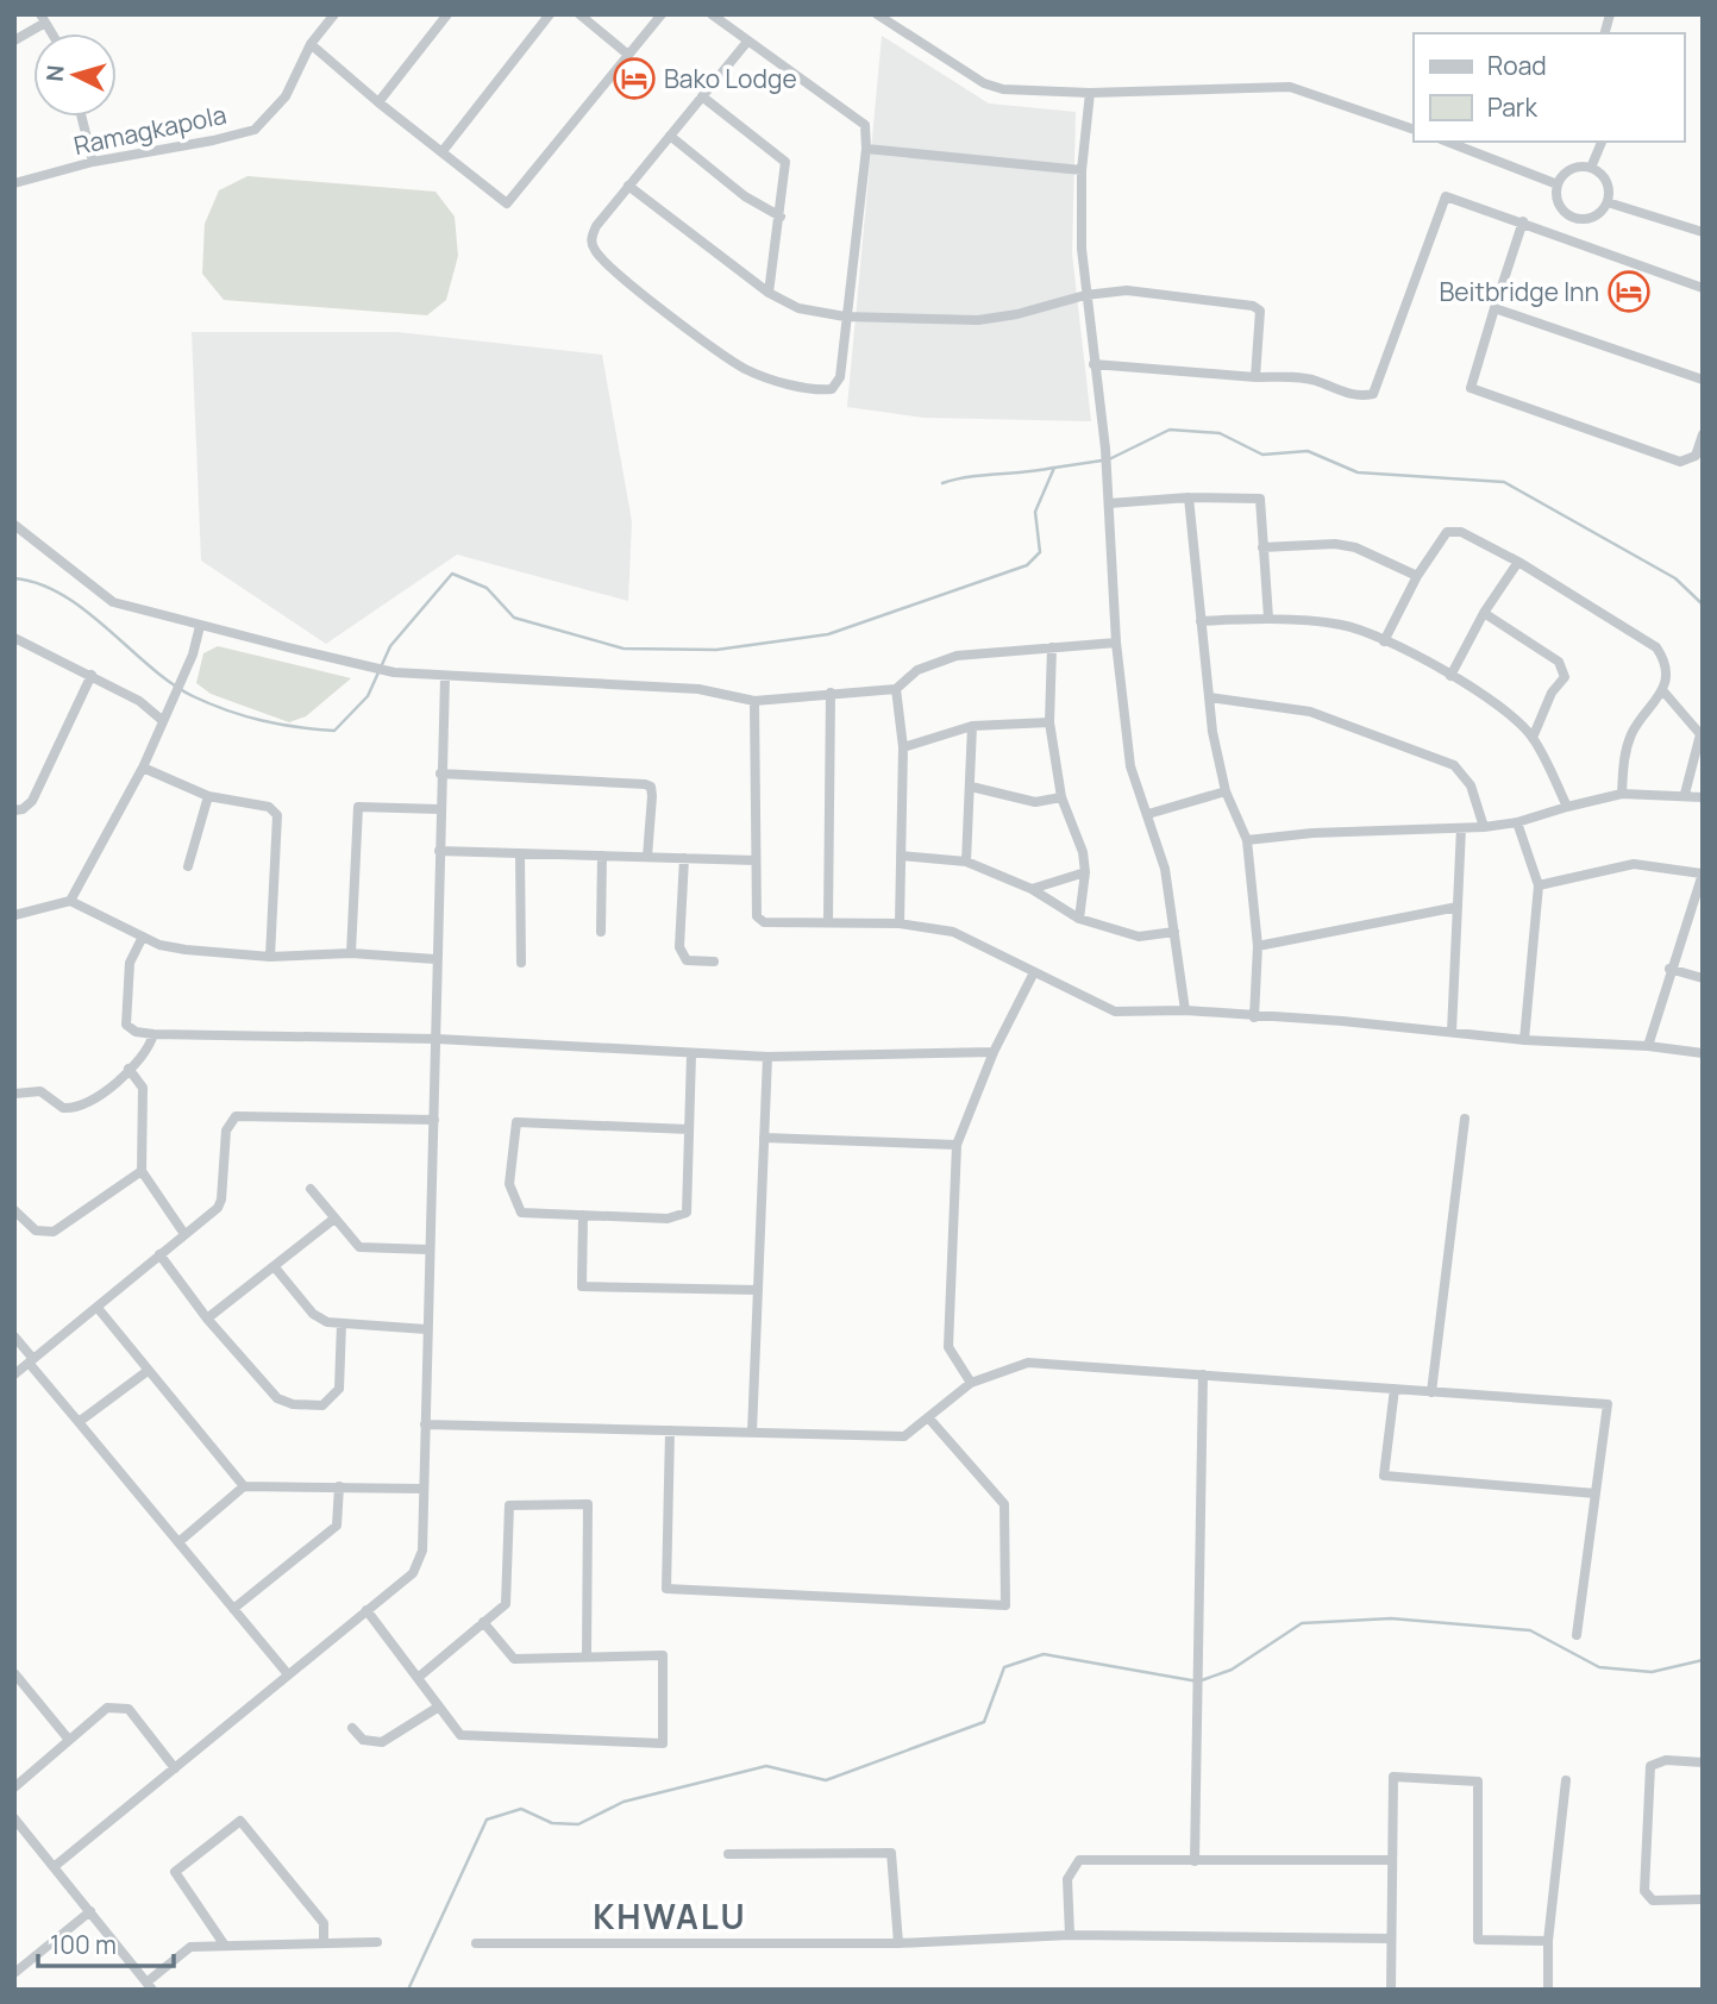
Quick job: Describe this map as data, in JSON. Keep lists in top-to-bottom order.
{
  "streets": {
    "street": ["Ramagkapola"]
  },
  "districts": ["KHWALU"],
  "places": {
    "hotel": ["Bako Lodge", "Beitbridge Inn"]
  },
  "legend": ["Road", "Park"],
  "scale_bar": "100 m",
  "north": "left"
}
